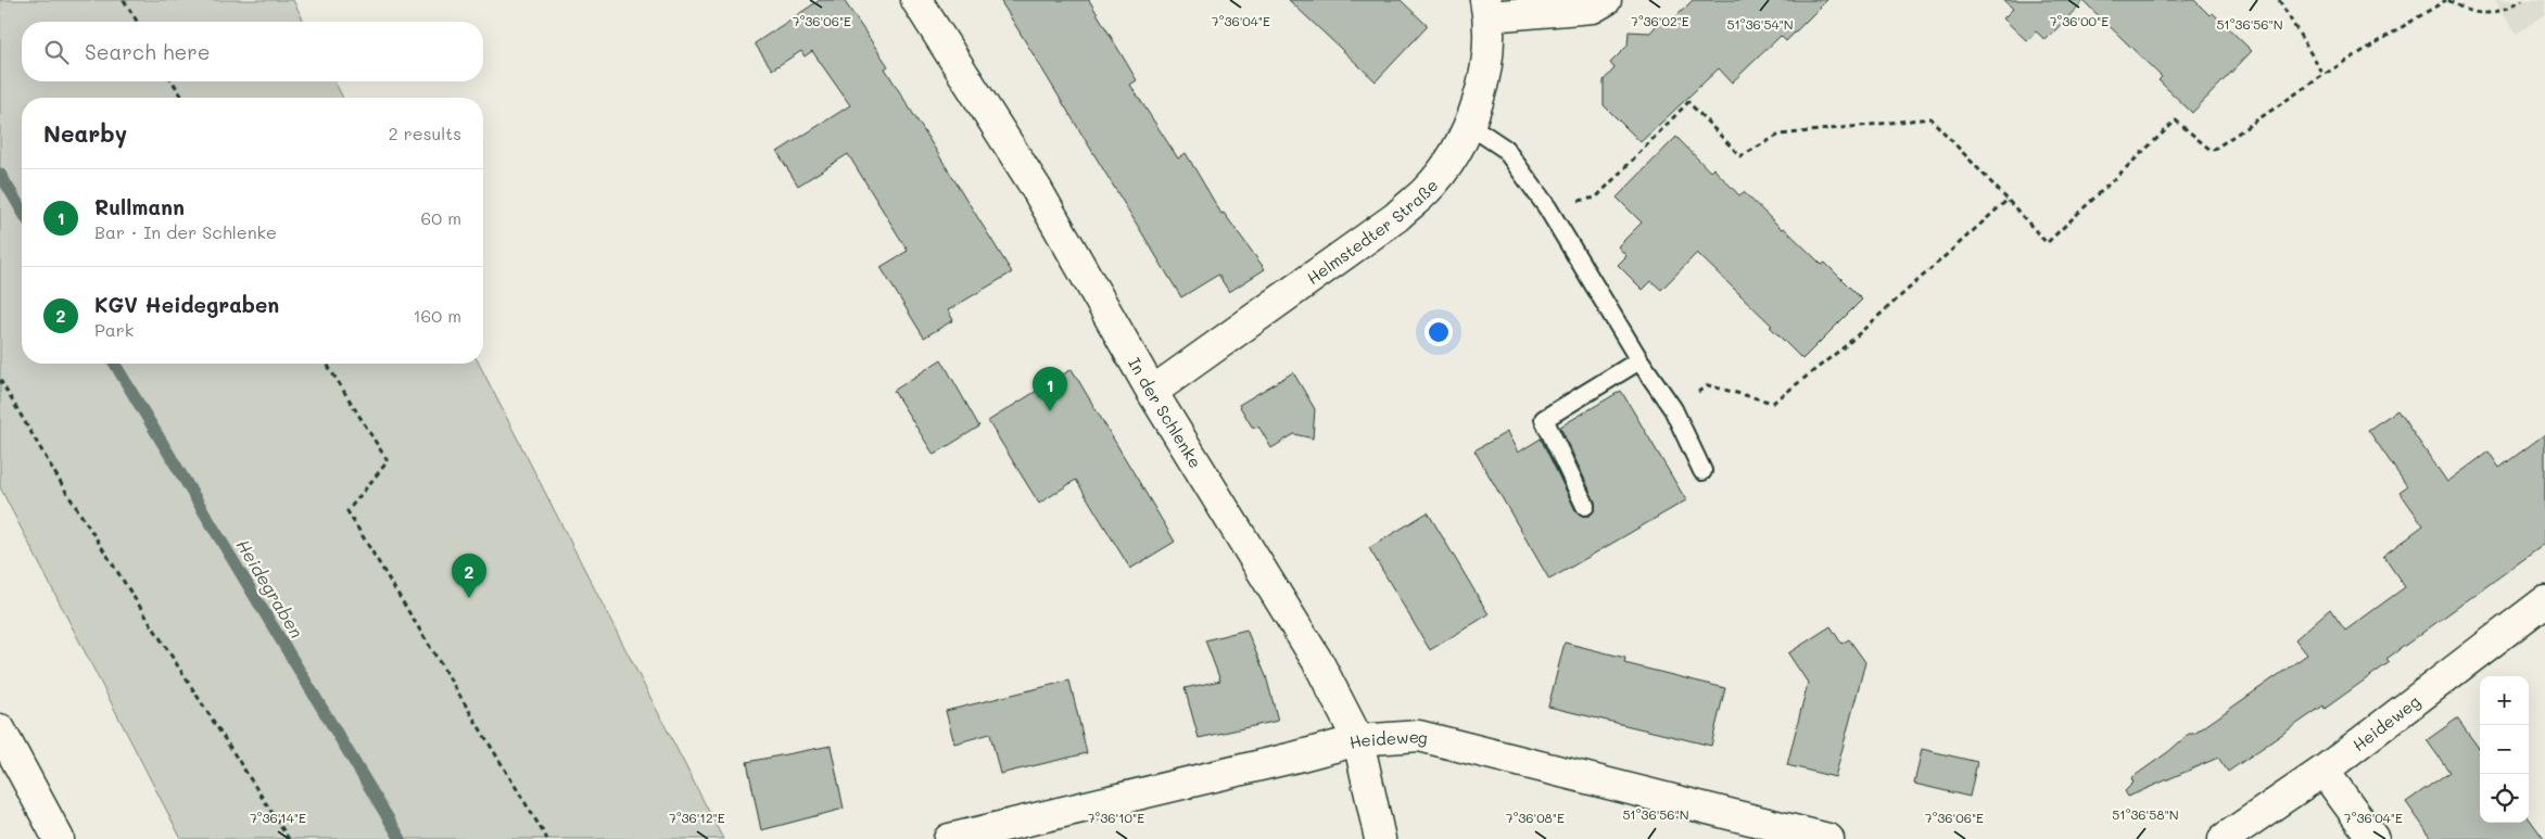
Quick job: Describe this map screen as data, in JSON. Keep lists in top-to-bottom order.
{
  "streets": {
    "street": ["Helmstedter Straße", "In der Schlenke", "Heideweg"]
  },
  "crossings": [
    ["Helmstedter Straße", "In der Schlenke"],
    ["In der Schlenke", "Heideweg"]
  ],
  "water": ["Heidegraben"],
  "page": {
    "search": "Search here",
    "heading": ["Nearby", "2 results"],
    "list": [
      {
        "mark": "1",
        "name": "Rullmann",
        "note": "Bar · In der Schlenke",
        "value": "60 m"
      },
      {
        "mark": "2",
        "name": "KGV Heidegraben",
        "note": "Park",
        "value": "160 m"
      }
    ],
    "pins": ["1", "2"],
    "map_buttons": ["+", "−"]
  },
  "coordinates": [
    "7°36'06\"E",
    "7°36'04\"E",
    "7°36'02\"E",
    "7°36'00\"E",
    "51°36'54\"N",
    "51°36'56\"N",
    "51°36'58\"N",
    "7°36'14\"E",
    "7°36'12\"E",
    "7°36'10\"E",
    "7°36'08\"E"
  ]
}
